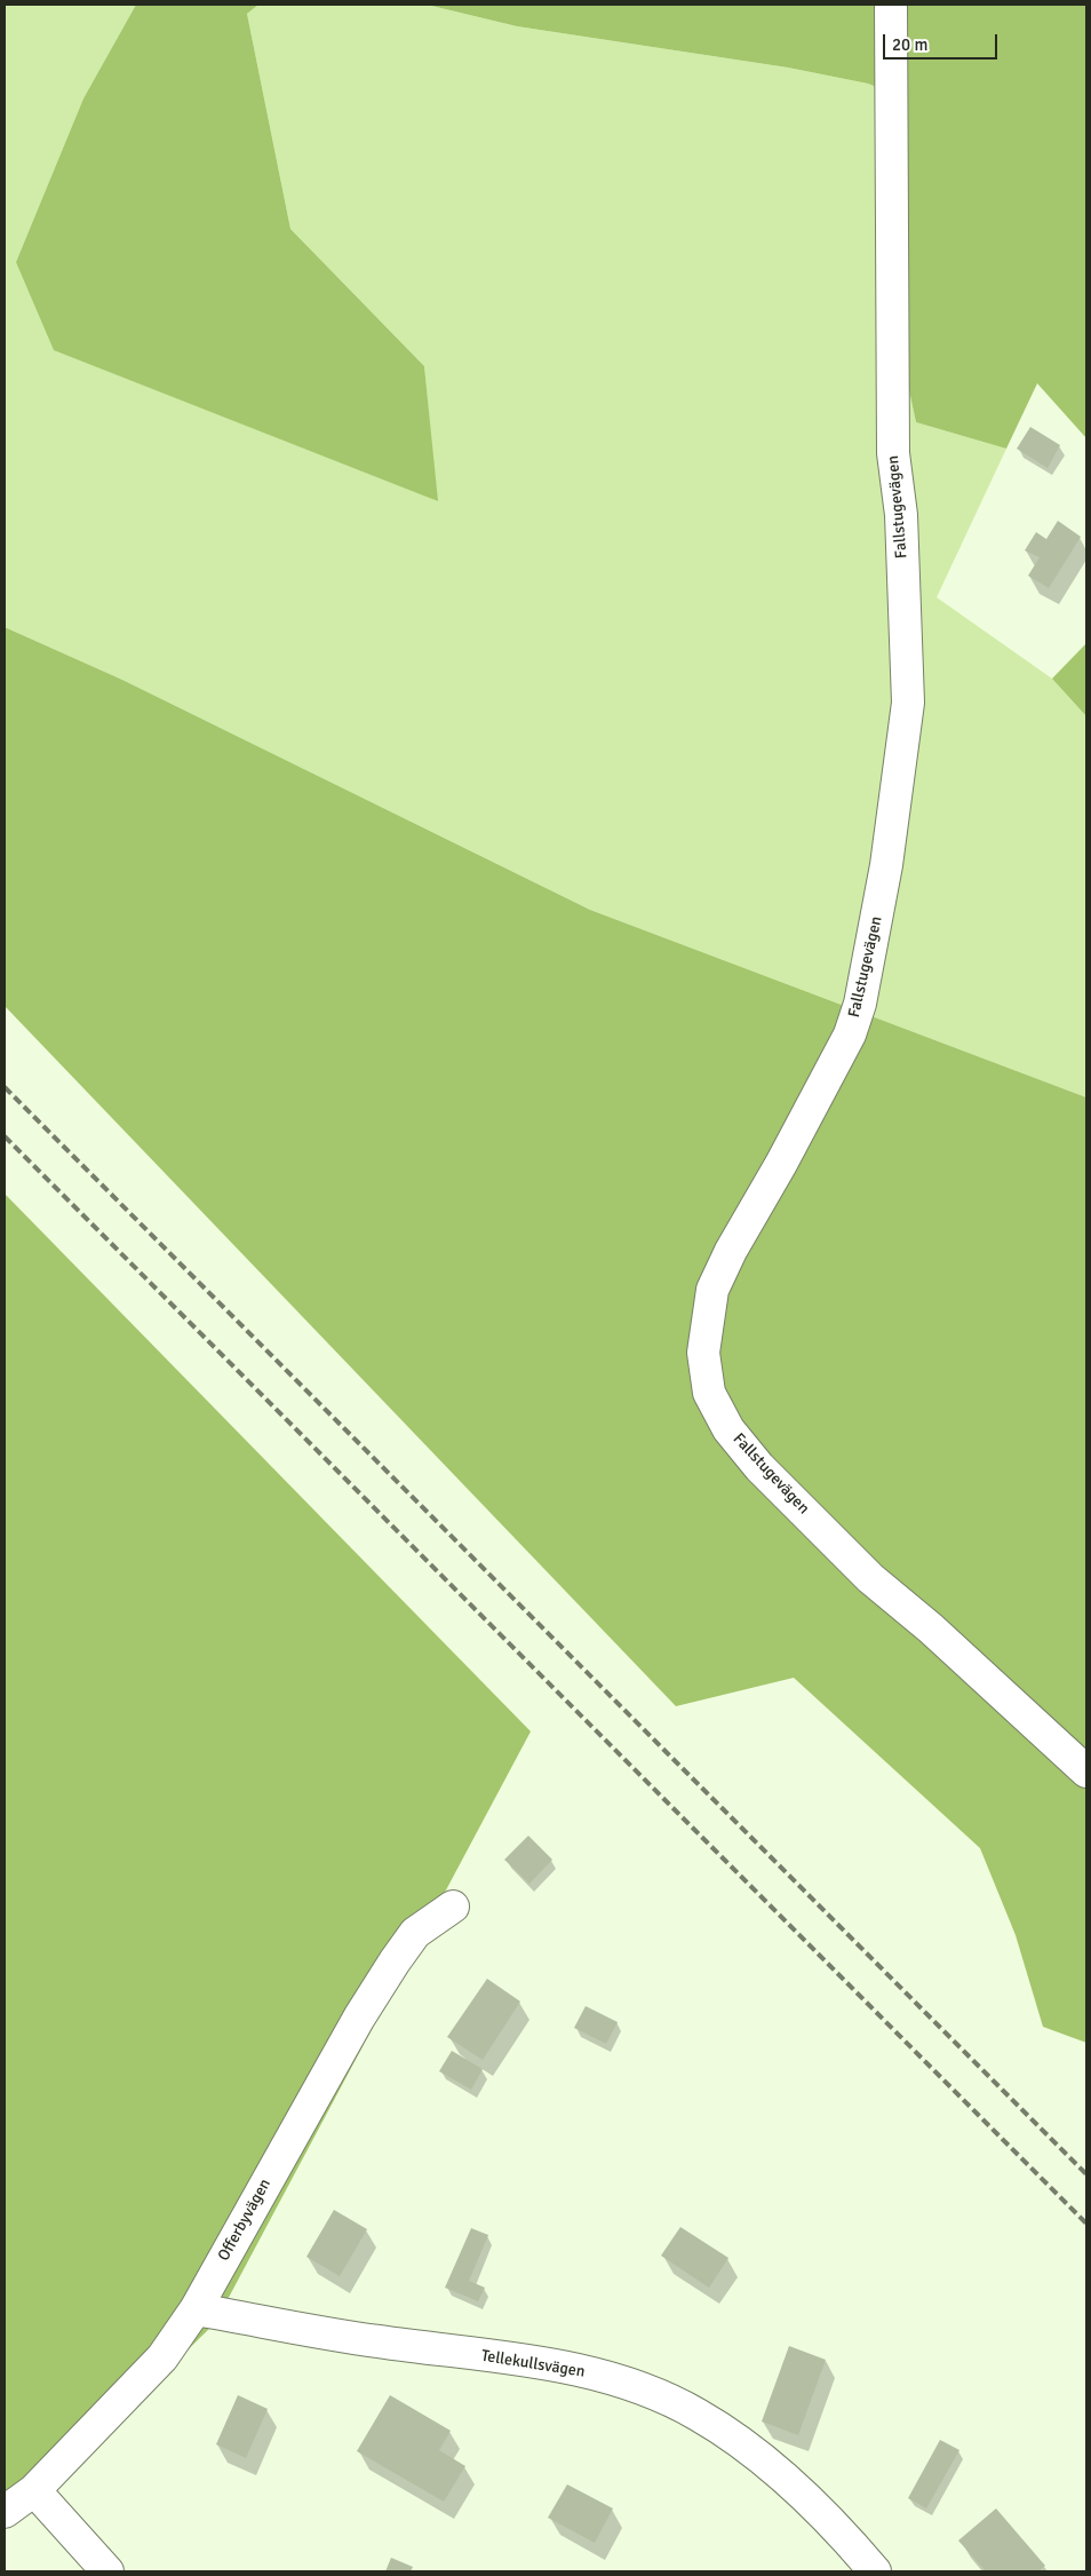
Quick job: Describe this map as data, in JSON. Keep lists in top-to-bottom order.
{
  "streets": {
    "street": ["Fallstugevägen", "Offerbyvägen", "Tellekullsvägen"]
  },
  "crossings": [
    ["Offerbyvägen", "Tellekullsvägen"]
  ],
  "scale_bar": "20 m"
}
